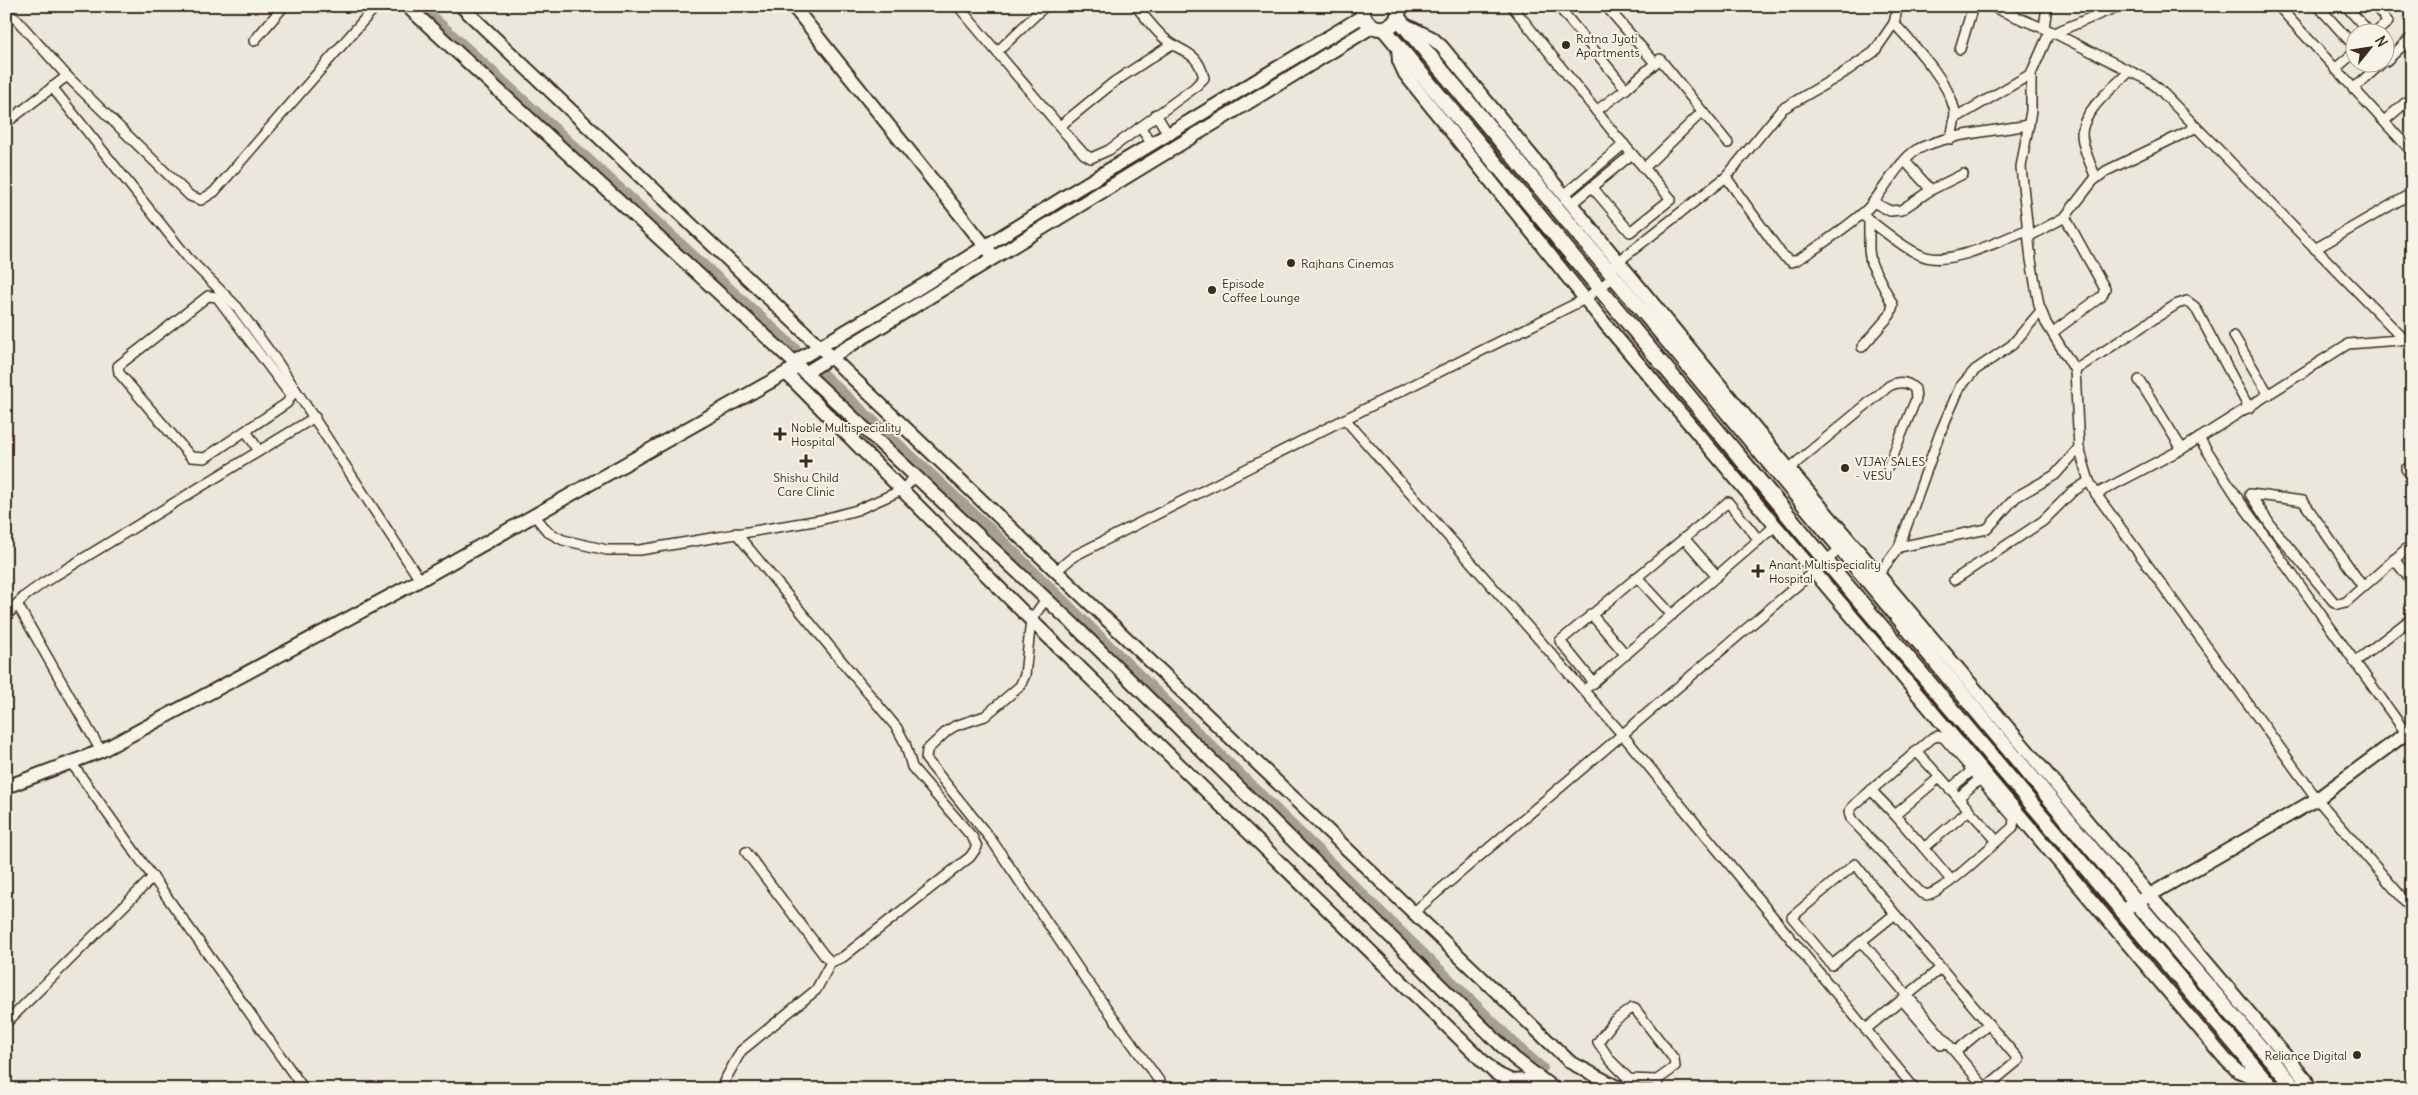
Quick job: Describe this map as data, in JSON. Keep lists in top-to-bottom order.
{
  "places": {
    "other": [
      "Ratna Jyoti Apartments",
      "Rajhans Cinemas",
      "Episode Coffee Lounge",
      "VIJAY SALES - VESU",
      "Reliance Digital"
    ],
    "health": ["Noble Multispeciality Hospital", "Shishu Child Care Clinic", "Anant Multispeciality Hospital"]
  },
  "north": "top right"
}
